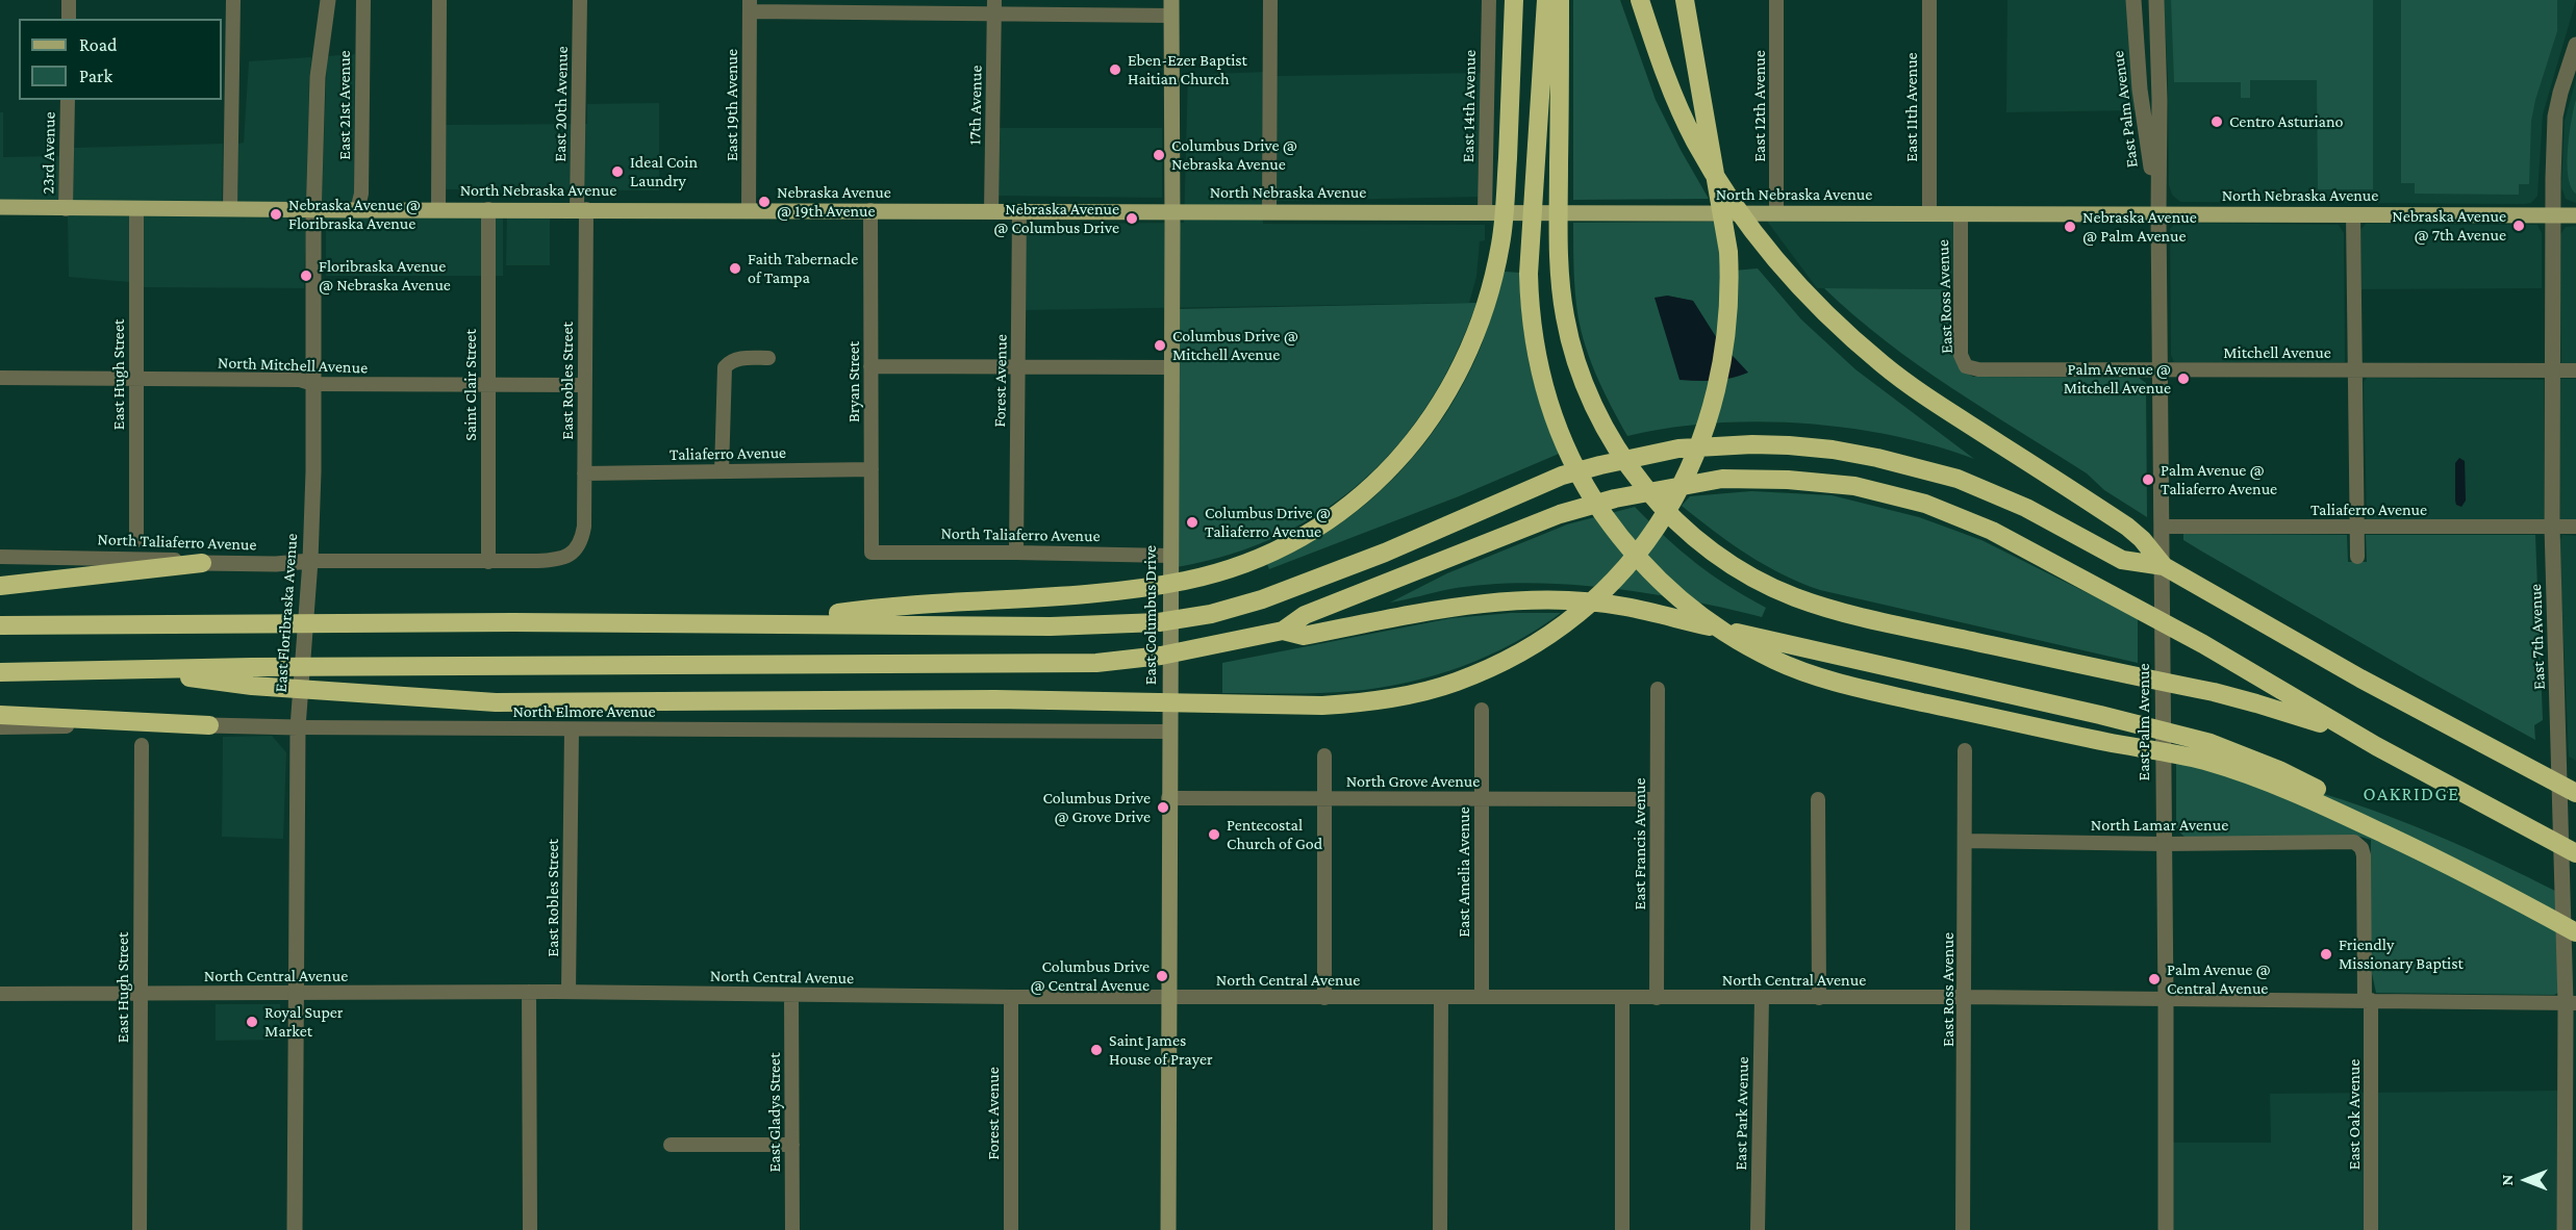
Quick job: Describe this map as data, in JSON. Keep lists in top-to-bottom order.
{
  "streets": {
    "main road": ["North Nebraska Avenue", "East Columbus Drive"],
    "street": [
      "East 20th Avenue",
      "East 21st Avenue",
      "East 19th Avenue",
      "17th Avenue",
      "East 14th Avenue",
      "East 12th Avenue",
      "East 11th Avenue",
      "East Palm Avenue",
      "23rd Avenue",
      "East Ross Avenue",
      "Mitchell Avenue",
      "North Mitchell Avenue",
      "East Hugh Street",
      "East Robles Street",
      "Forest Avenue",
      "Bryan Street",
      "Saint Clair Street",
      "Taliaferro Avenue",
      "North Taliaferro Avenue",
      "East Floribraska Avenue",
      "East 7th Avenue",
      "North Elmore Avenue",
      "North Grove Avenue",
      "North Lamar Avenue",
      "East Francis Avenue",
      "East Amelia Avenue",
      "North Central Avenue",
      "East Gladys Street",
      "East Park Avenue",
      "East Oak Avenue"
    ]
  },
  "crossings": [
    ["East 20th Avenue", "North Nebraska Avenue"],
    ["East 20th Avenue", "East Robles Street"],
    ["East 21st Avenue", "North Nebraska Avenue"],
    ["East 19th Avenue", "North Nebraska Avenue"],
    ["17th Avenue", "North Nebraska Avenue"],
    ["East 14th Avenue", "North Nebraska Avenue"],
    ["East 12th Avenue", "North Nebraska Avenue"],
    ["East 11th Avenue", "North Nebraska Avenue"],
    ["East Palm Avenue", "North Nebraska Avenue"],
    ["East Palm Avenue", "Mitchell Avenue"],
    ["East Palm Avenue", "Taliaferro Avenue"],
    ["East Palm Avenue", "North Lamar Avenue"],
    ["East Palm Avenue", "North Central Avenue"],
    ["23rd Avenue", "North Nebraska Avenue"],
    ["North Nebraska Avenue", "East Ross Avenue"],
    ["North Nebraska Avenue", "East Hugh Street"],
    ["North Nebraska Avenue", "East Robles Street"],
    ["North Nebraska Avenue", "Forest Avenue"],
    ["North Nebraska Avenue", "Bryan Street"],
    ["North Nebraska Avenue", "Saint Clair Street"],
    ["North Nebraska Avenue", "East Floribraska Avenue"],
    ["North Nebraska Avenue", "East Columbus Drive"],
    ["North Nebraska Avenue", "East 7th Avenue"],
    ["East Ross Avenue", "Mitchell Avenue"],
    ["East Ross Avenue", "North Lamar Avenue"],
    ["East Ross Avenue", "North Central Avenue"],
    ["Mitchell Avenue", "East 7th Avenue"],
    ["North Mitchell Avenue", "East Hugh Street"],
    ["North Mitchell Avenue", "East Robles Street"],
    ["North Mitchell Avenue", "Saint Clair Street"],
    ["North Mitchell Avenue", "East Floribraska Avenue"],
    ["East Hugh Street", "North Central Avenue"],
    ["East Robles Street", "Taliaferro Avenue"],
    ["East Robles Street", "North Taliaferro Avenue"],
    ["East Robles Street", "North Elmore Avenue"],
    ["East Robles Street", "North Central Avenue"],
    ["Forest Avenue", "North Taliaferro Avenue"],
    ["Forest Avenue", "North Central Avenue"],
    ["Bryan Street", "Taliaferro Avenue"],
    ["Bryan Street", "North Taliaferro Avenue"],
    ["Saint Clair Street", "North Taliaferro Avenue"],
    ["Taliaferro Avenue", "East 7th Avenue"],
    ["North Taliaferro Avenue", "East Floribraska Avenue"],
    ["North Taliaferro Avenue", "East Columbus Drive"],
    ["East Floribraska Avenue", "North Elmore Avenue"],
    ["East Floribraska Avenue", "North Central Avenue"],
    ["East Columbus Drive", "North Elmore Avenue"],
    ["East Columbus Drive", "North Grove Avenue"],
    ["East Columbus Drive", "North Central Avenue"],
    ["East 7th Avenue", "North Central Avenue"],
    ["North Grove Avenue", "East Francis Avenue"],
    ["North Grove Avenue", "East Amelia Avenue"],
    ["North Lamar Avenue", "East Oak Avenue"],
    ["East Francis Avenue", "North Central Avenue"],
    ["East Amelia Avenue", "North Central Avenue"],
    ["North Central Avenue", "East Gladys Street"],
    ["North Central Avenue", "East Park Avenue"],
    ["North Central Avenue", "East Oak Avenue"]
  ],
  "districts": ["OAKRIDGE"],
  "places": [
    "Eben-Ezer Baptist Haitian Church",
    "Centro Asturiano",
    "Columbus Drive @ Nebraska Avenue",
    "Ideal Coin Laundry",
    "Nebraska Avenue @ 19th Avenue",
    "Nebraska Avenue @ Floribraska Avenue",
    "Nebraska Avenue @ Columbus Drive",
    "Nebraska Avenue @ 7th Avenue",
    "Nebraska Avenue @ Palm Avenue",
    "Faith Tabernacle of Tampa",
    "Floribraska Avenue @ Nebraska Avenue",
    "Columbus Drive @ Mitchell Avenue",
    "Palm Avenue @ Mitchell Avenue",
    "Palm Avenue @ Taliaferro Avenue",
    "Columbus Drive @ Taliaferro Avenue",
    "Columbus Drive @ Grove Drive",
    "Pentecostal Church of God",
    "Friendly Missionary Baptist",
    "Columbus Drive @ Central Avenue",
    "Palm Avenue @ Central Avenue",
    "Royal Super Market",
    "Saint James House of Prayer"
  ],
  "legend": ["Road", "Park"],
  "north": "left"
}
